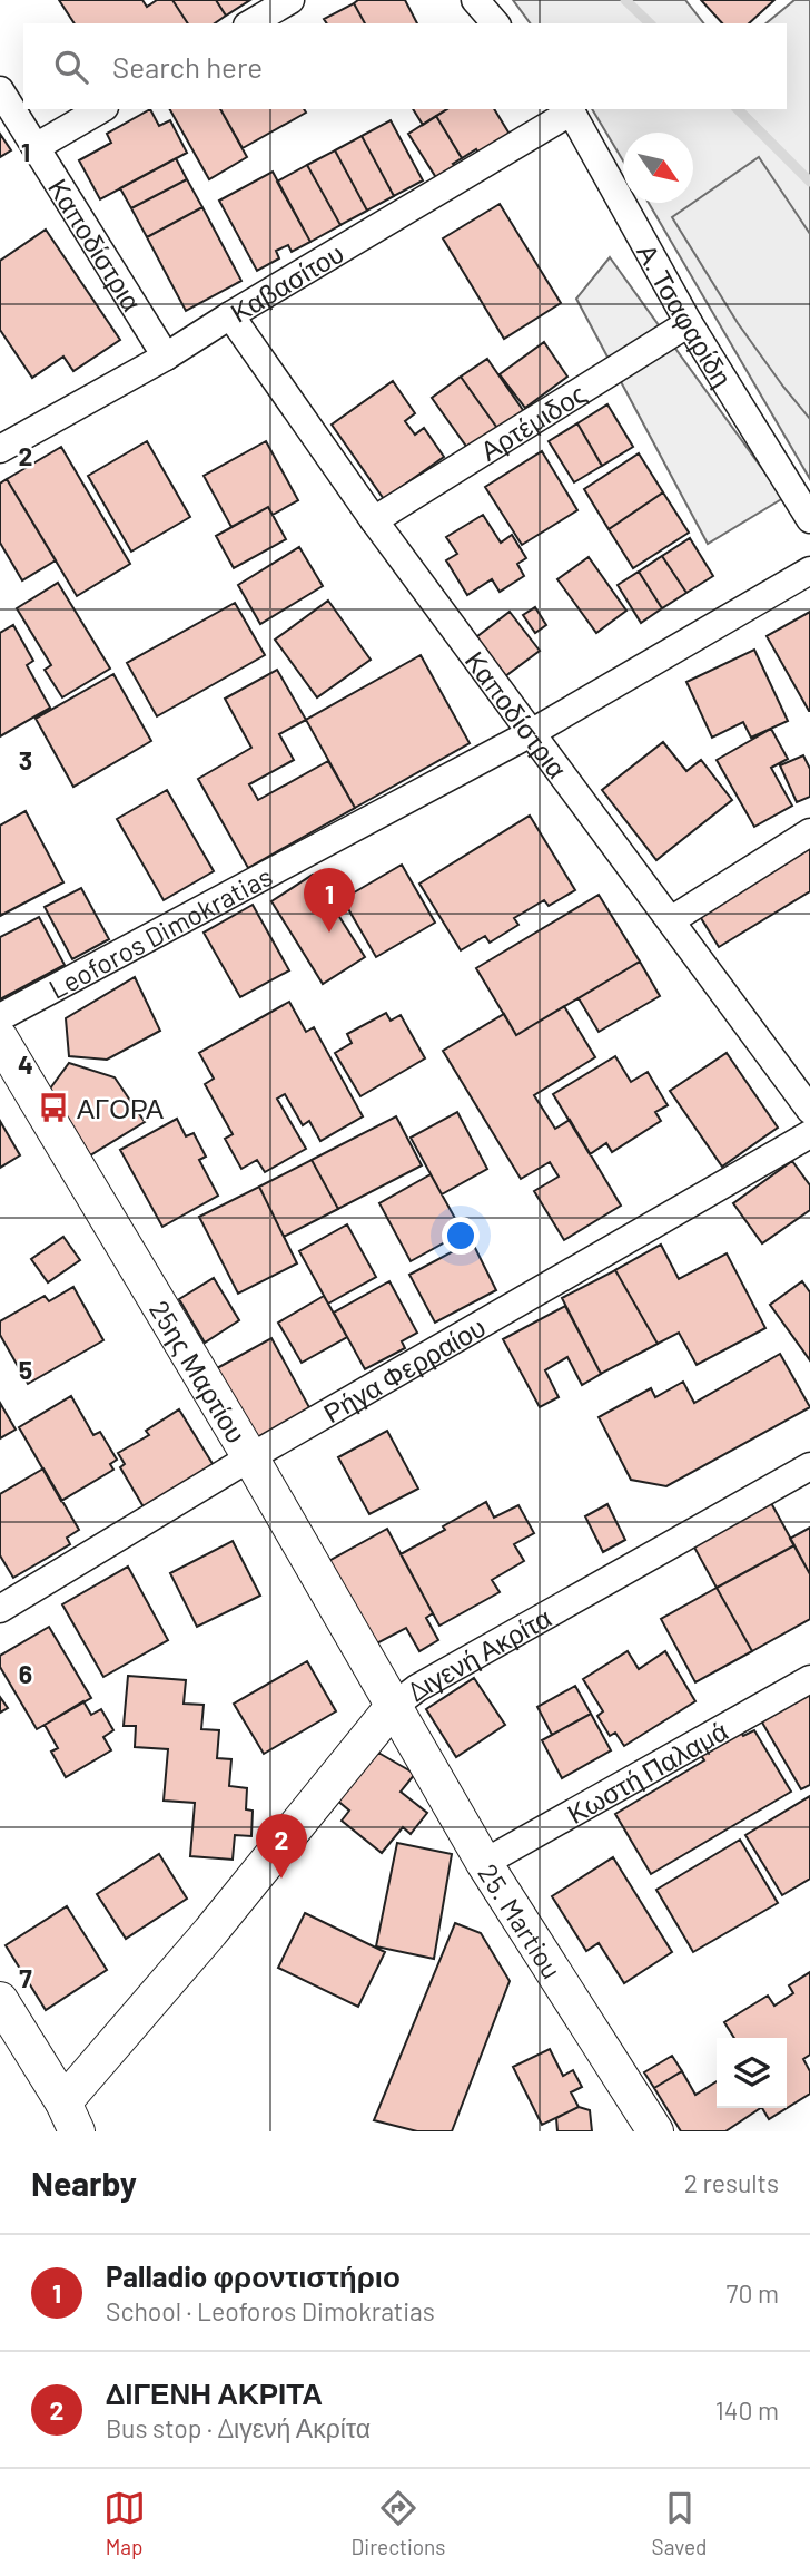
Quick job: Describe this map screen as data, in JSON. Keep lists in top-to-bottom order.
{
  "streets": {
    "street": [
      "Καποδίστρια",
      "Καβασίτου",
      "Α. Τσαφαρίδη",
      "Αρτέμιδος",
      "Leoforos Dimokratias",
      "Ρήγα Φερραίου",
      "25ης Μαρτίου",
      "Διγενή Ακρίτα",
      "Κωστή Παλαμά",
      "25. Martiou"
    ]
  },
  "crossings": [
    ["Καποδίστρια", "Καβασίτου"],
    ["Καποδίστρια", "Αρτέμιδος"],
    ["Καποδίστρια", "Leoforos Dimokratias"],
    ["Καβασίτου", "Α. Τσαφαρίδη"],
    ["Α. Τσαφαρίδη", "Αρτέμιδος"],
    ["Ρήγα Φερραίου", "25ης Μαρτίου"],
    ["25ης Μαρτίου", "Διγενή Ακρίτα"],
    ["25ης Μαρτίου", "25. Martiou"],
    ["Διγενή Ακρίτα", "25. Martiou"],
    ["Κωστή Παλαμά", "25. Martiou"]
  ],
  "places": {
    "bus stop": ["ΑΓΟΡΑ"]
  },
  "north": "bottom right",
  "page": {
    "search": "Search here",
    "pins": ["1", "2"],
    "heading": ["Nearby", "2 results"],
    "list": [
      {
        "mark": "1",
        "name": "Palladio φροντιστήριο",
        "note": "School · Leoforos Dimokratias",
        "value": "70 m"
      },
      {
        "mark": "2",
        "name": "ΔΙΓΕΝΗ ΑΚΡΙΤΑ",
        "note": "Bus stop · Διγενή Ακρίτα",
        "value": "140 m"
      }
    ],
    "nav": ["Map", "Directions", "Saved"]
  },
  "grid": {
    "rows": [
      "1",
      "2",
      "3",
      "4",
      "5",
      "6",
      "7"
    ]
  }
}
